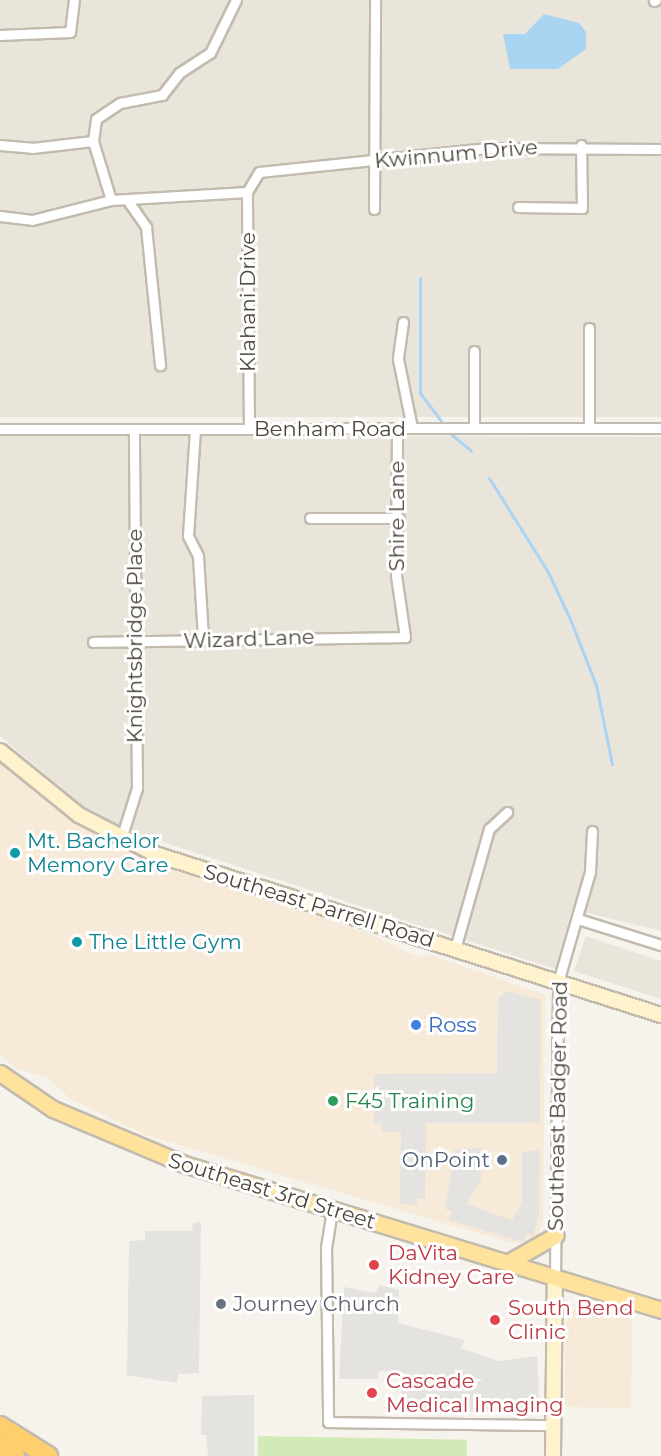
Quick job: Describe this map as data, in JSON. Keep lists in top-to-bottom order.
{
  "streets": {
    "main road": ["Southeast 3rd Street"],
    "street": [
      "Kwinnum Drive",
      "Klahani Drive",
      "Benham Road",
      "Shire Lane",
      "Knightsbridge Place",
      "Wizard Lane",
      "Southeast Parrell Road",
      "Southeast Badger Road"
    ]
  },
  "crossings": [
    ["Kwinnum Drive", "Klahani Drive"],
    ["Klahani Drive", "Benham Road"],
    ["Benham Road", "Shire Lane"],
    ["Benham Road", "Knightsbridge Place"],
    ["Shire Lane", "Wizard Lane"],
    ["Knightsbridge Place", "Wizard Lane"],
    ["Knightsbridge Place", "Southeast Parrell Road"],
    ["Southeast Parrell Road", "Southeast Badger Road"],
    ["Southeast Badger Road", "Southeast 3rd Street"]
  ],
  "places": [
    "Mt. Bachelor Memory Care",
    "The Little Gym",
    "Ross",
    "F45 Training",
    "OnPoint",
    "DaVita Kidney Care",
    "Journey Church",
    "South Bend Clinic",
    "Cascade Medical Imaging"
  ]
}
